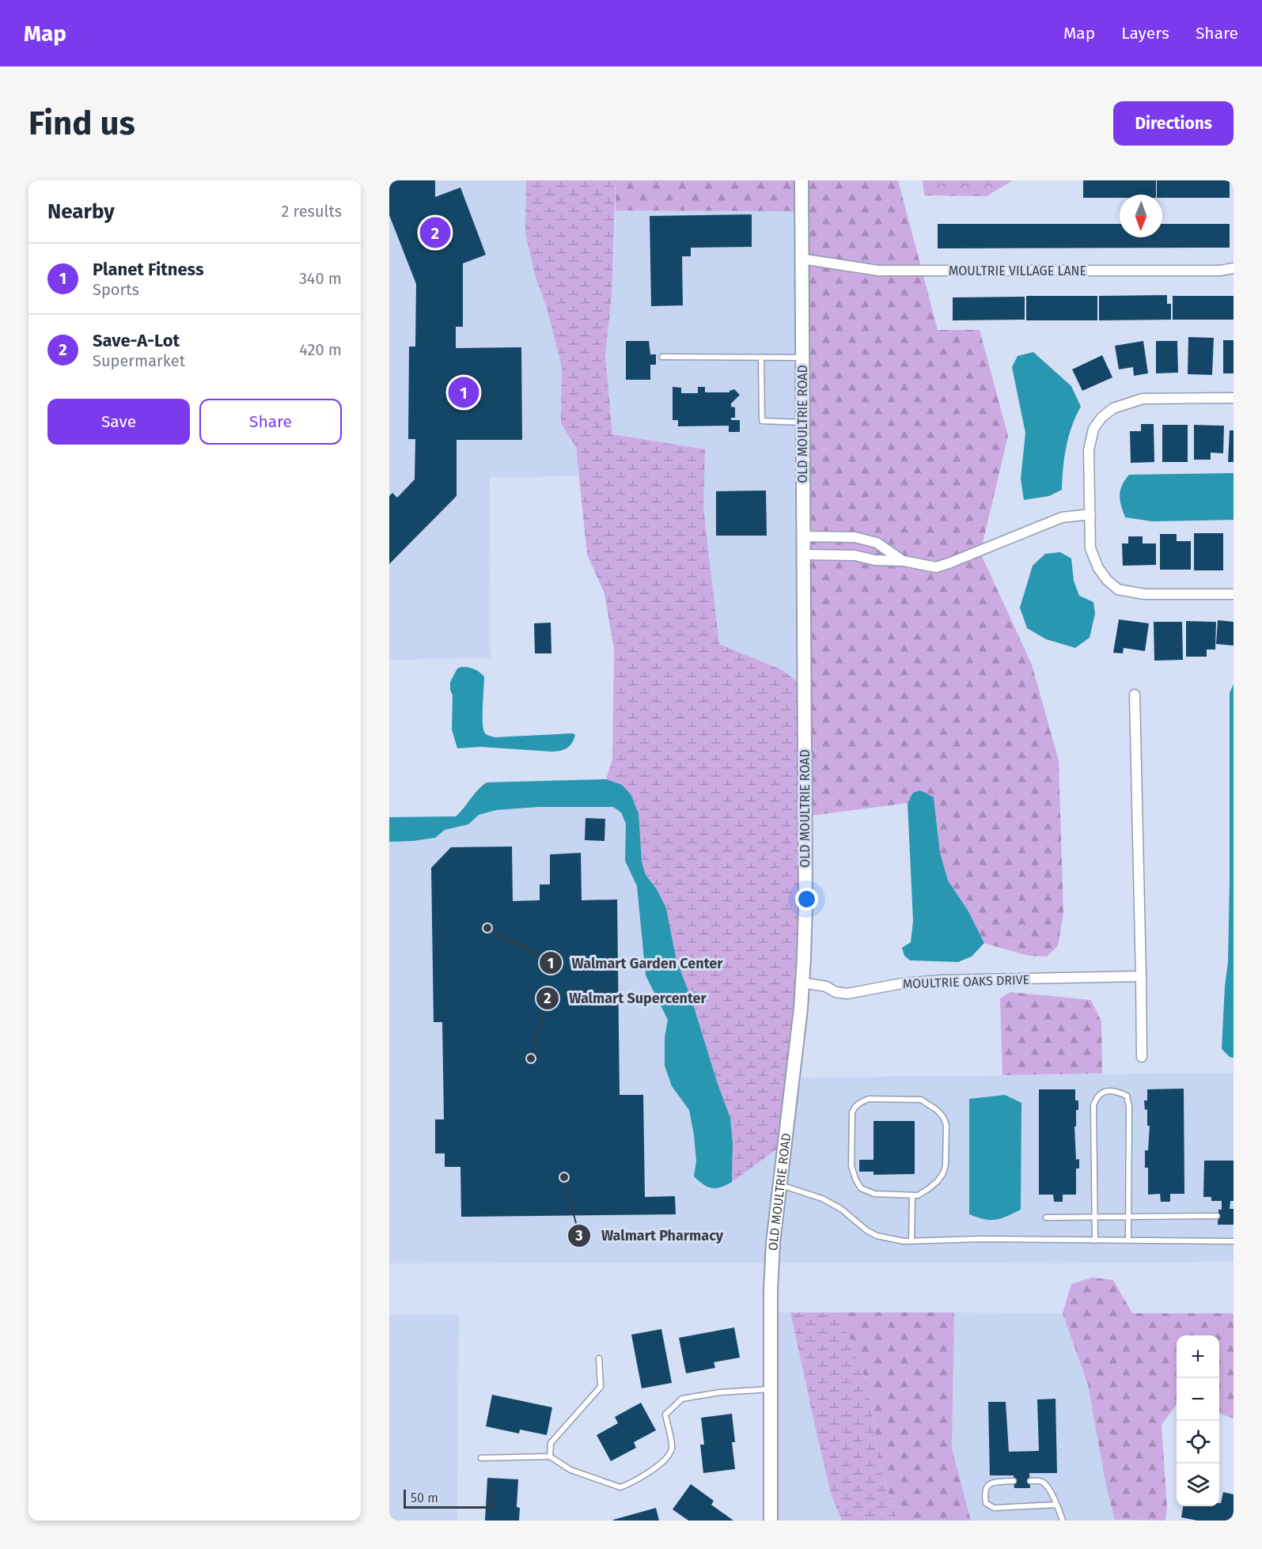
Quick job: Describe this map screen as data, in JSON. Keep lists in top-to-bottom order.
{
  "streets": {
    "main road": ["OLD MOULTRIE ROAD"],
    "street": ["MOULTRIE VILLAGE LANE", "MOULTRIE OAKS DRIVE"]
  },
  "crossings": [
    ["MOULTRIE VILLAGE LANE", "OLD MOULTRIE ROAD"],
    ["OLD MOULTRIE ROAD", "MOULTRIE OAKS DRIVE"]
  ],
  "places": ["Walmart Garden Center", "Walmart Supercenter", "Walmart Pharmacy"],
  "scale_bar": "50 m",
  "north": "bottom",
  "page": {
    "header": "Map",
    "nav": ["Map", "Layers", "Share"],
    "buttons": [
      "Directions",
      ["Save", "Share"]
    ],
    "title": "Find us",
    "heading": ["Nearby", "2 results"],
    "pins": ["2", "1"],
    "list": [
      {
        "mark": "1",
        "name": "Planet Fitness",
        "note": "Sports",
        "value": "340 m"
      },
      {
        "mark": "2",
        "name": "Save-A-Lot",
        "note": "Supermarket",
        "value": "420 m"
      }
    ],
    "map_buttons": ["+", "−"],
    "scale": "50 m"
  }
}
